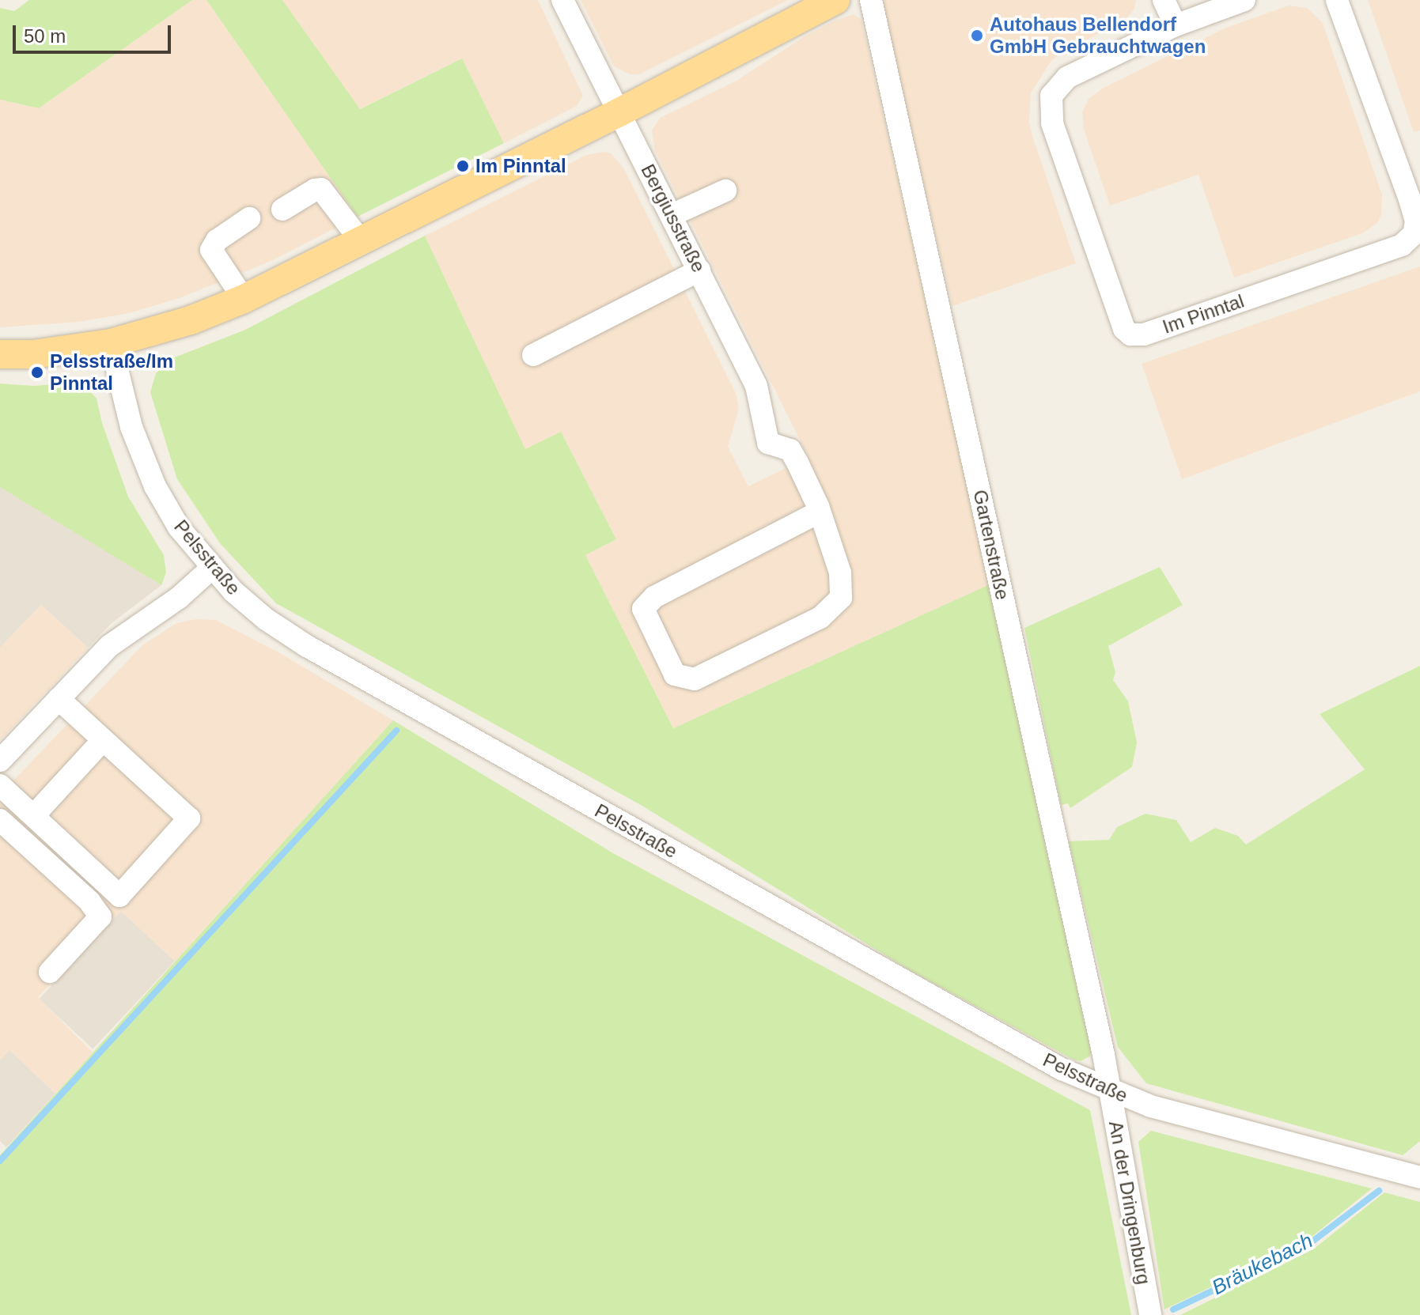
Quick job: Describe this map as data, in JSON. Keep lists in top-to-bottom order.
{
  "streets": {
    "street": [
      "Bergiusstraße",
      "Im Pinntal",
      "Gartenstraße",
      "Pelsstraße",
      "An der Dringenburg"
    ]
  },
  "crossings": [
    ["Gartenstraße", "Pelsstraße"],
    ["Gartenstraße", "An der Dringenburg"],
    ["Pelsstraße", "An der Dringenburg"]
  ],
  "water": ["Bräukebach"],
  "places": ["Autohaus Bellendorf GmbH Gebrauchtwagen", "Im Pinntal", "Pelsstraße/Im Pinntal"],
  "scale_bar": "50 m"
}
